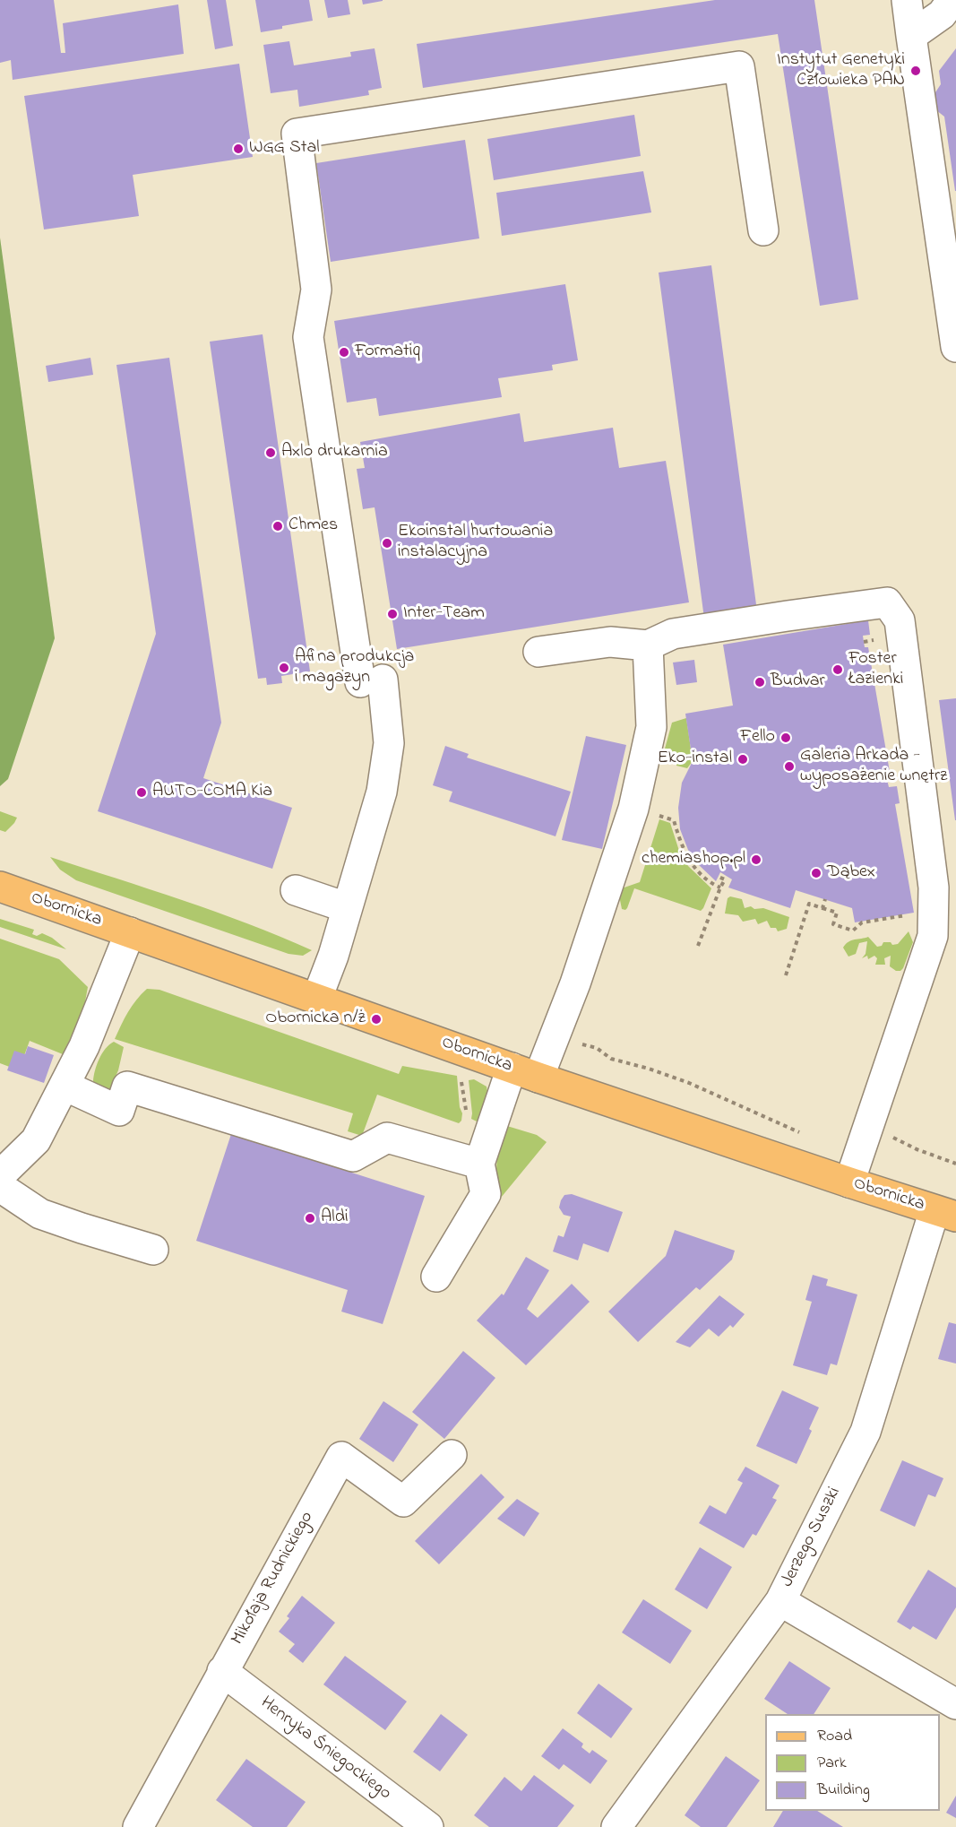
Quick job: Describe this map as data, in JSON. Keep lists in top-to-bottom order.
{
  "streets": {
    "main road": ["Obornicka"],
    "street": ["Jerzego Suszki", "Mikołaja Rudnickiego", "Henryka Śniegockiego"]
  },
  "crossings": [
    ["Obornicka", "Jerzego Suszki"],
    ["Mikołaja Rudnickiego", "Henryka Śniegockiego"]
  ],
  "places": [
    "Instytut Genetyki Człowieka PAN",
    "WGG Stal",
    "Formatiq",
    "Axlo drukarnia",
    "Chmes",
    "Ekoinstal hurtowania instalacyjna",
    "Inter-Team",
    "Afina produkcja i magazyn",
    "Foster Łazienki",
    "Budvar",
    "Fello",
    "Eko-instal",
    "Galeria Arkada - wyposażenie wnętrz",
    "AUTO-COMA Kia",
    "chemiashop.pl",
    "Dąbex",
    "Obornicka n/ż",
    "Aldi"
  ],
  "legend": ["Road", "Park", "Building"]
}
